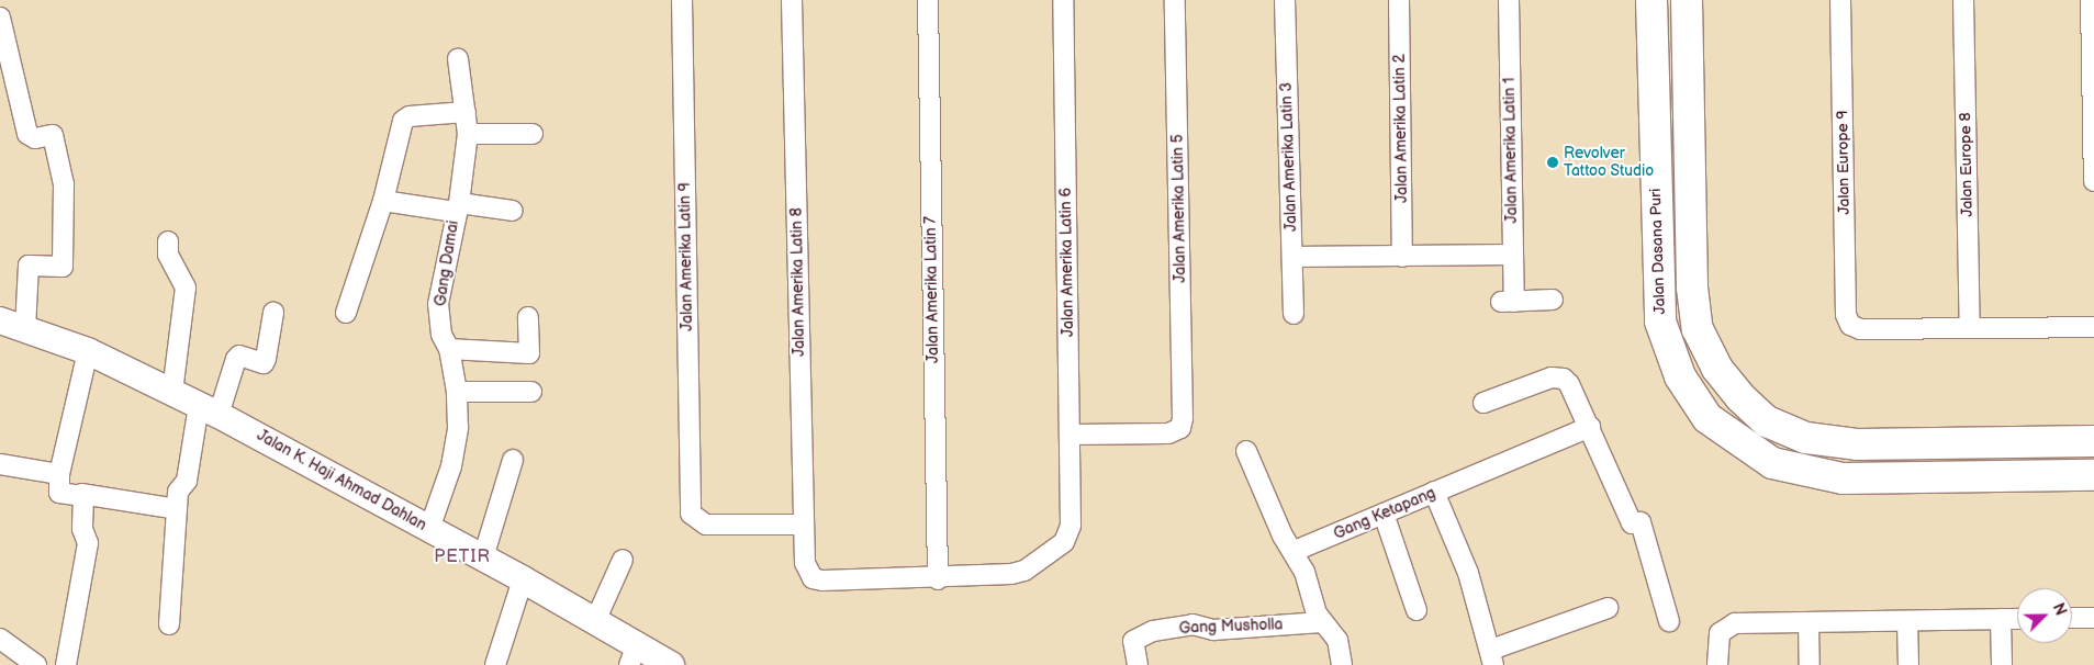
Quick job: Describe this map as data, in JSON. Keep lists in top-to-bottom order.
{
  "streets": {
    "main road": ["Jalan Dasana Puri", "Jalan K. Haji Ahmad Dahlan"],
    "street": [
      "Jalan Amerika Latin 2",
      "Jalan Amerika Latin 1",
      "Jalan Amerika Latin 3",
      "Jalan Europe 9",
      "Jalan Europe 8",
      "Jalan Amerika Latin 5",
      "Jalan Amerika Latin 9",
      "Jalan Amerika Latin 6",
      "Gang Damai",
      "Jalan Amerika Latin 8",
      "Jalan Amerika Latin 7",
      "Gang Ketapang",
      "Gang Musholla"
    ]
  },
  "crossings": [
    ["Jalan Europe 9", "Jalan Europe 8"],
    ["Jalan Amerika Latin 5", "Jalan Amerika Latin 6"],
    ["Jalan Amerika Latin 9", "Jalan Amerika Latin 8"],
    ["Jalan Amerika Latin 6", "Jalan Amerika Latin 8"],
    ["Jalan Amerika Latin 6", "Jalan Amerika Latin 7"],
    ["Gang Damai", "Jalan K. Haji Ahmad Dahlan"],
    ["Jalan Amerika Latin 8", "Jalan Amerika Latin 7"]
  ],
  "districts": ["PETIR"],
  "places": ["Revolver Tattoo Studio"],
  "north": "top right"
}
